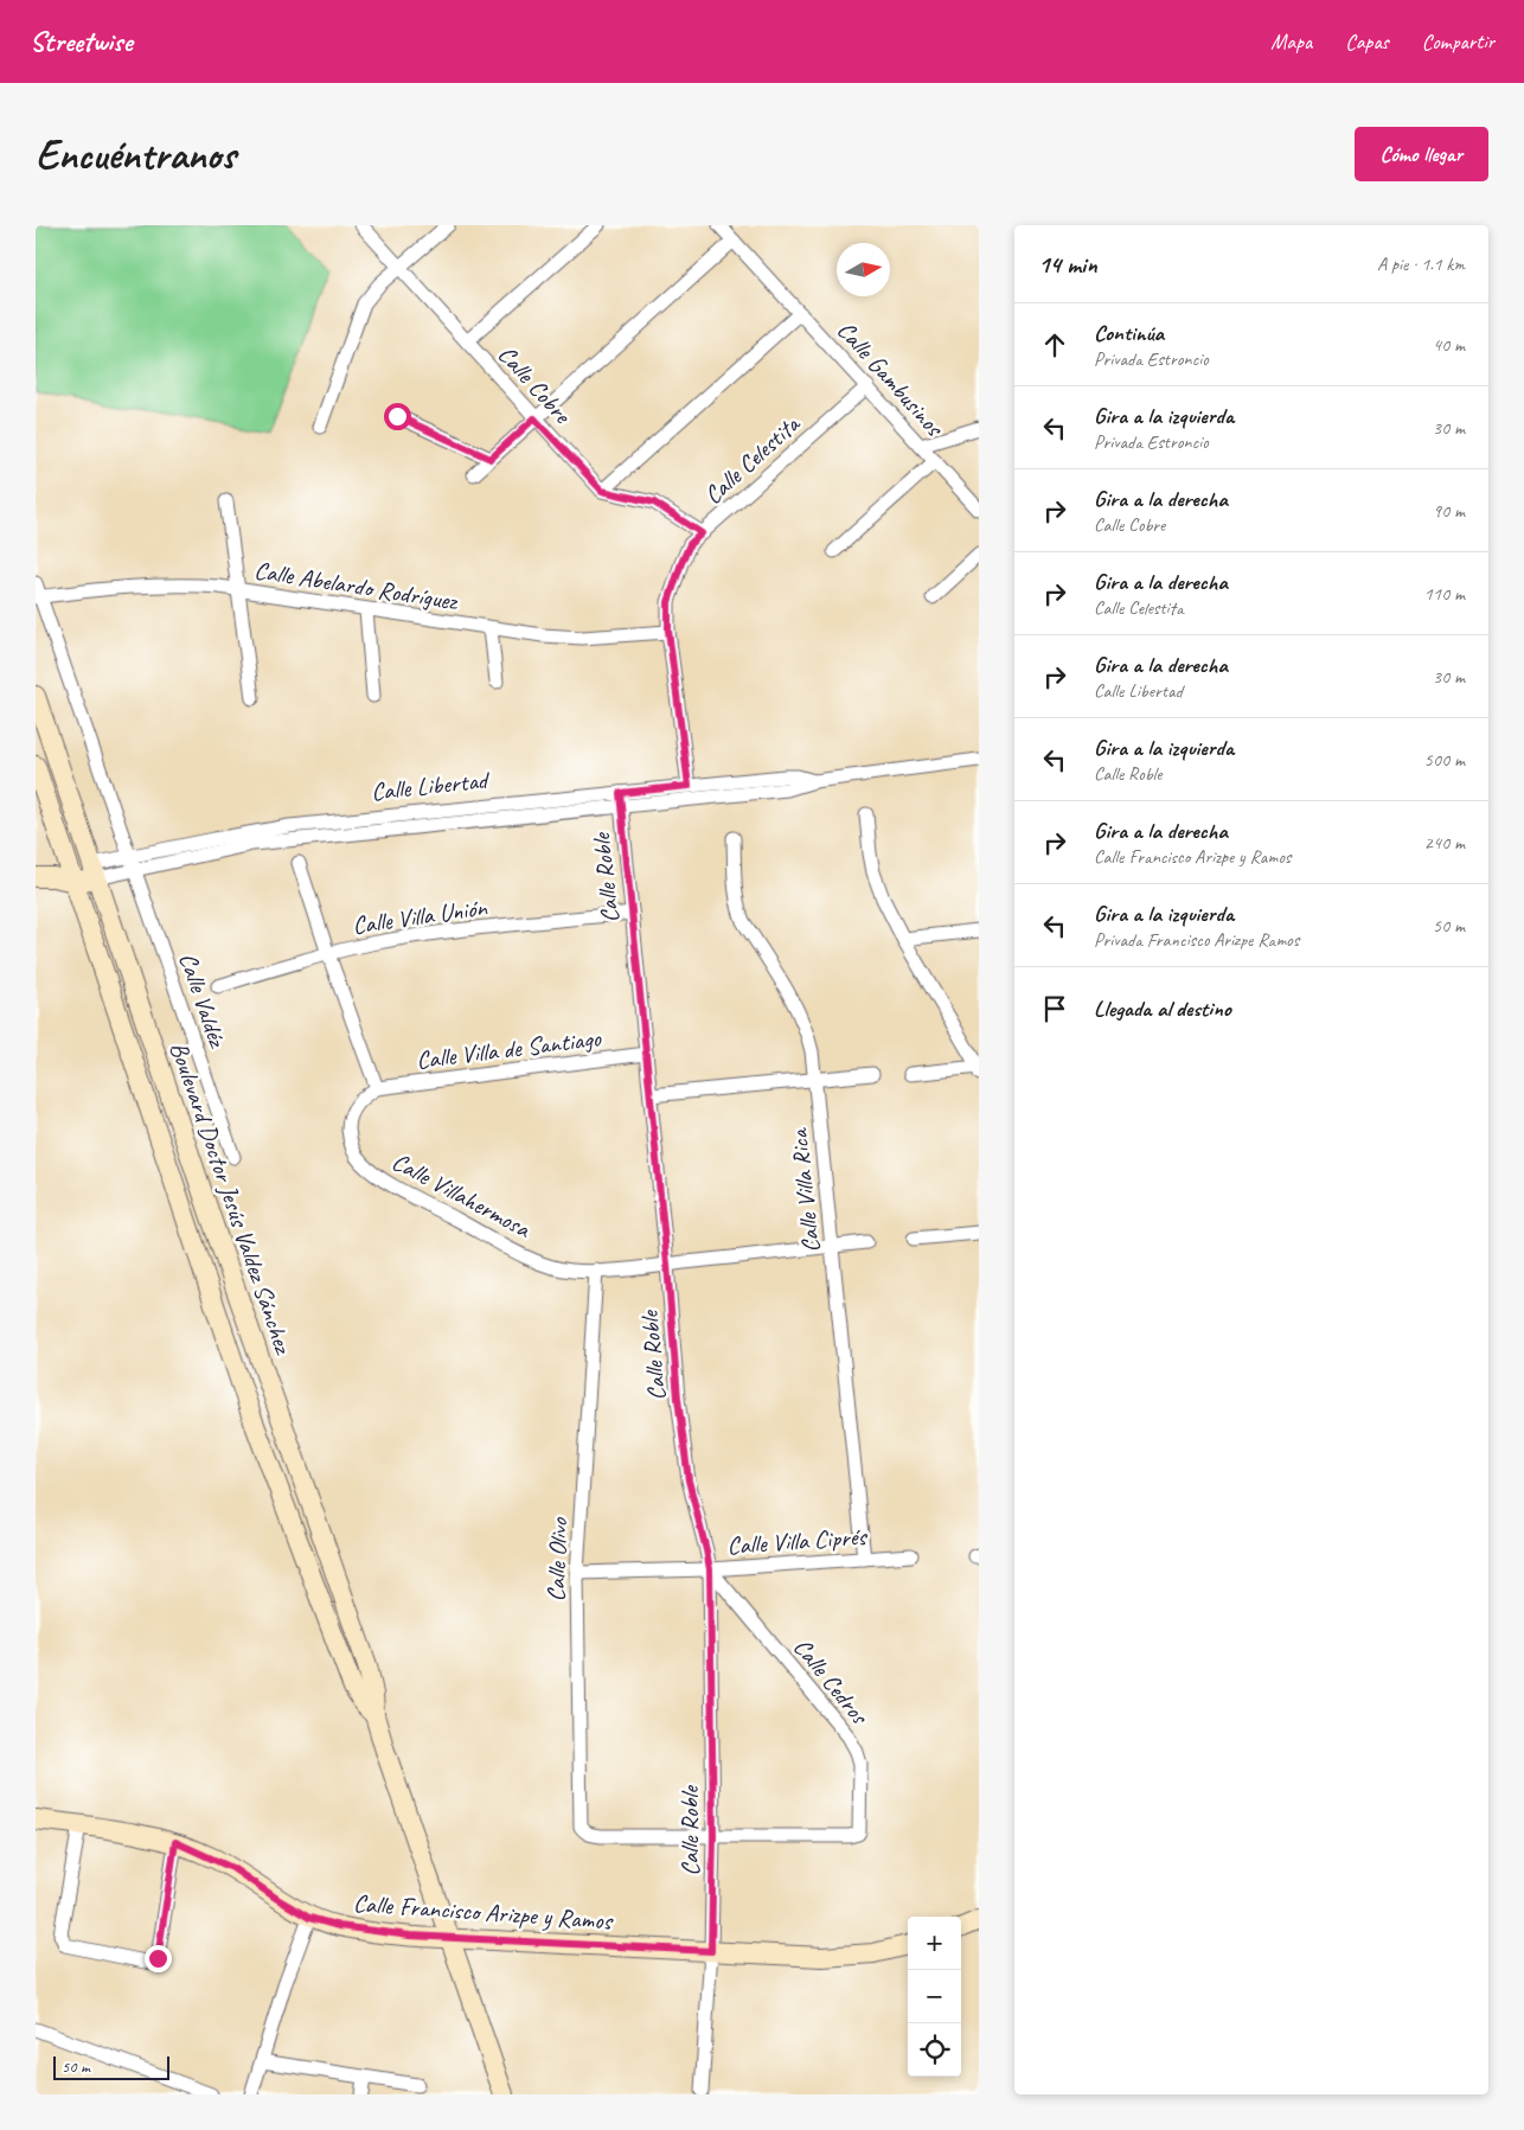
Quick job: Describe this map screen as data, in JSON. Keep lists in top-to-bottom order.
{
  "streets": {
    "main road": ["Calle Libertad", "Boulevard Doctor Jesús Valdez Sánchez", "Calle Francisco Arizpe y Ramos"],
    "street": [
      "Calle Gambusinos",
      "Calle Cobre",
      "Calle Celestita",
      "Calle Abelardo Rodríguez",
      "Calle Roble",
      "Calle Villa Unión",
      "Calle Valdéz",
      "Calle Villa de Santiago",
      "Calle Villa Rica",
      "Calle Villahermosa",
      "Calle Villa Ciprés",
      "Calle Olivo",
      "Calle Cedros"
    ]
  },
  "crossings": [
    ["Calle Gambusinos", "Calle Celestita"],
    ["Calle Celestita", "Calle Abelardo Rodríguez"],
    ["Calle Celestita", "Calle Libertad"],
    ["Calle Abelardo Rodríguez", "Calle Valdéz"],
    ["Calle Libertad", "Calle Roble"],
    ["Calle Libertad", "Calle Valdéz"],
    ["Calle Libertad", "Boulevard Doctor Jesús Valdez Sánchez"],
    ["Calle Roble", "Calle Villa Unión"],
    ["Calle Roble", "Calle Villa de Santiago"],
    ["Calle Roble", "Calle Villahermosa"],
    ["Calle Roble", "Calle Villa Ciprés"],
    ["Calle Roble", "Calle Olivo"],
    ["Calle Roble", "Calle Cedros"],
    ["Calle Roble", "Calle Francisco Arizpe y Ramos"],
    ["Calle Villa de Santiago", "Calle Villahermosa"],
    ["Calle Villa Rica", "Calle Villahermosa"],
    ["Calle Villa Rica", "Calle Villa Ciprés"],
    ["Calle Villahermosa", "Calle Olivo"],
    ["Boulevard Doctor Jesús Valdez Sánchez", "Calle Francisco Arizpe y Ramos"],
    ["Calle Villa Ciprés", "Calle Olivo"],
    ["Calle Villa Ciprés", "Calle Cedros"],
    ["Calle Olivo", "Calle Cedros"]
  ],
  "scale_bar": "50 m",
  "north": "right",
  "page": {
    "header": "Streetwise",
    "nav": ["Mapa", "Capas", "Compartir"],
    "buttons": "Cómo llegar",
    "title": "Encuéntranos",
    "heading": ["14 min", "A pie · 1.1 km"],
    "list": [
      ["Continúa", "Privada Estroncio", "40 m"],
      ["Gira a la izquierda", "Privada Estroncio", "30 m"],
      ["Gira a la derecha", "Calle Cobre", "90 m"],
      ["Gira a la derecha", "Calle Celestita", "110 m"],
      ["Gira a la derecha", "Calle Libertad", "30 m"],
      ["Gira a la izquierda", "Calle Roble", "500 m"],
      ["Gira a la derecha", "Calle Francisco Arizpe y Ramos", "240 m"],
      ["Gira a la izquierda", "Privada Francisco Arizpe Ramos", "50 m"],
      "Llegada al destino"
    ],
    "map_buttons": ["+", "−"],
    "scale": "50 m"
  }
}
